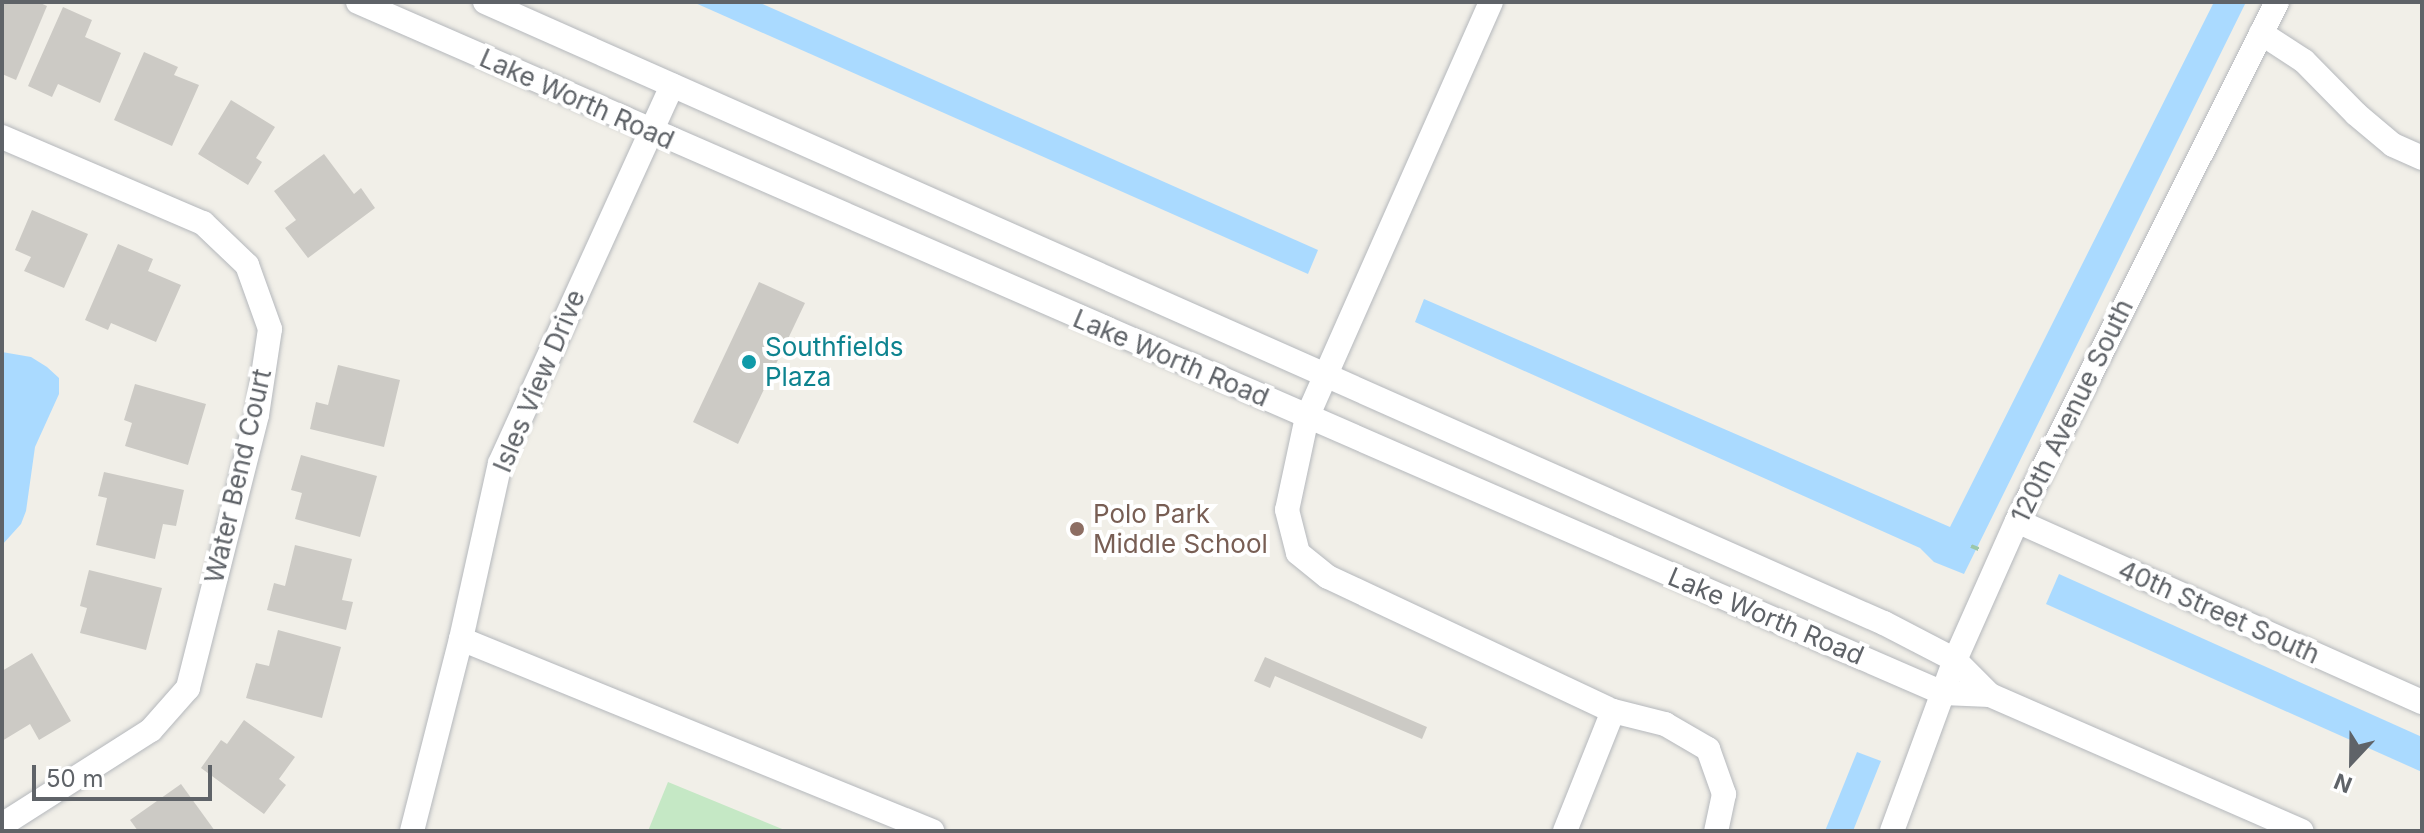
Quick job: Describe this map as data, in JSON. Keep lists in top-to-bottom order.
{
  "streets": {
    "street": [
      "Lake Worth Road",
      "Isles View Drive",
      "120th Avenue South",
      "Water Bend Court",
      "40th Street South"
    ]
  },
  "crossings": [
    ["Lake Worth Road", "Isles View Drive"],
    ["Lake Worth Road", "120th Avenue South"],
    ["120th Avenue South", "40th Street South"]
  ],
  "places": ["Southfields Plaza", "Polo Park Middle School"],
  "scale_bar": "50 m",
  "north": "bottom"
}
